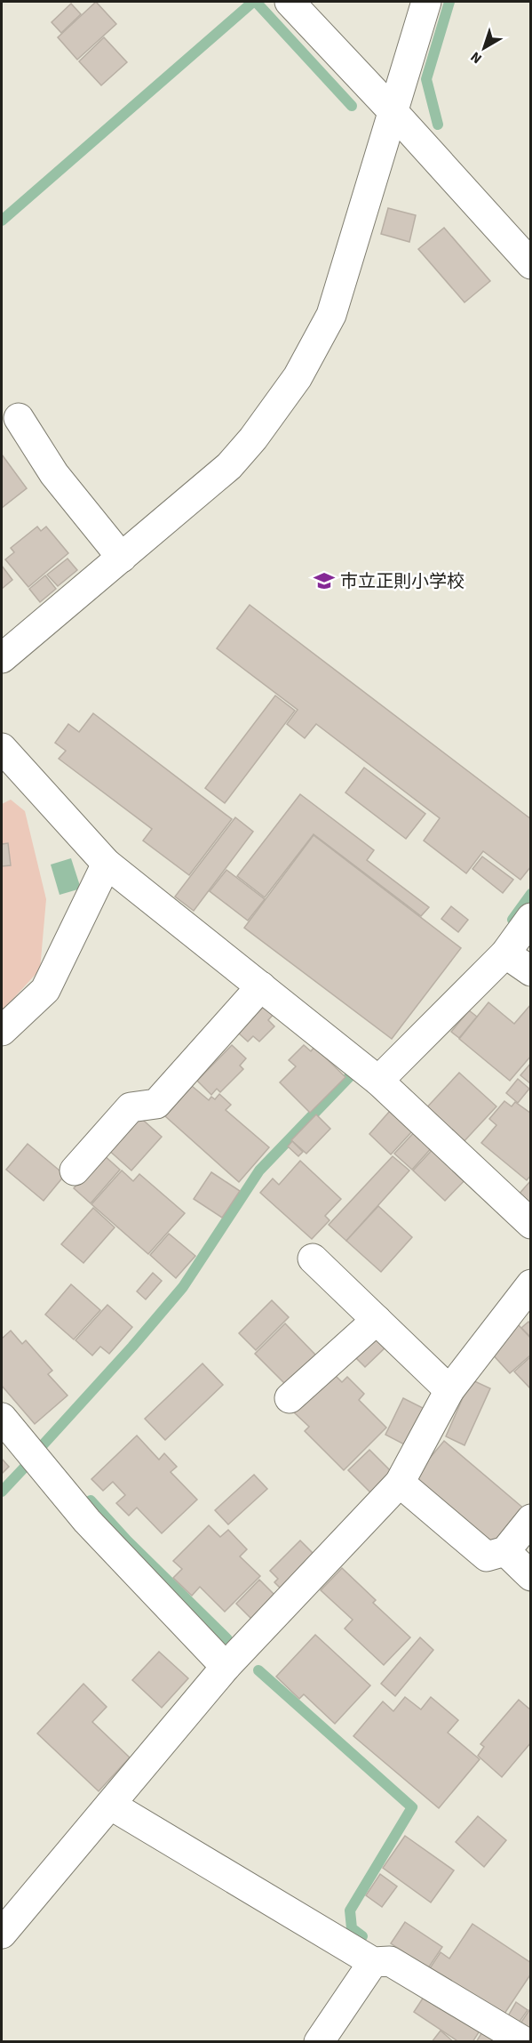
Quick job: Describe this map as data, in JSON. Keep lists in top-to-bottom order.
{
  "places": {
    "school or university": ["市立正則小学校"]
  },
  "north": "bottom left"
}
